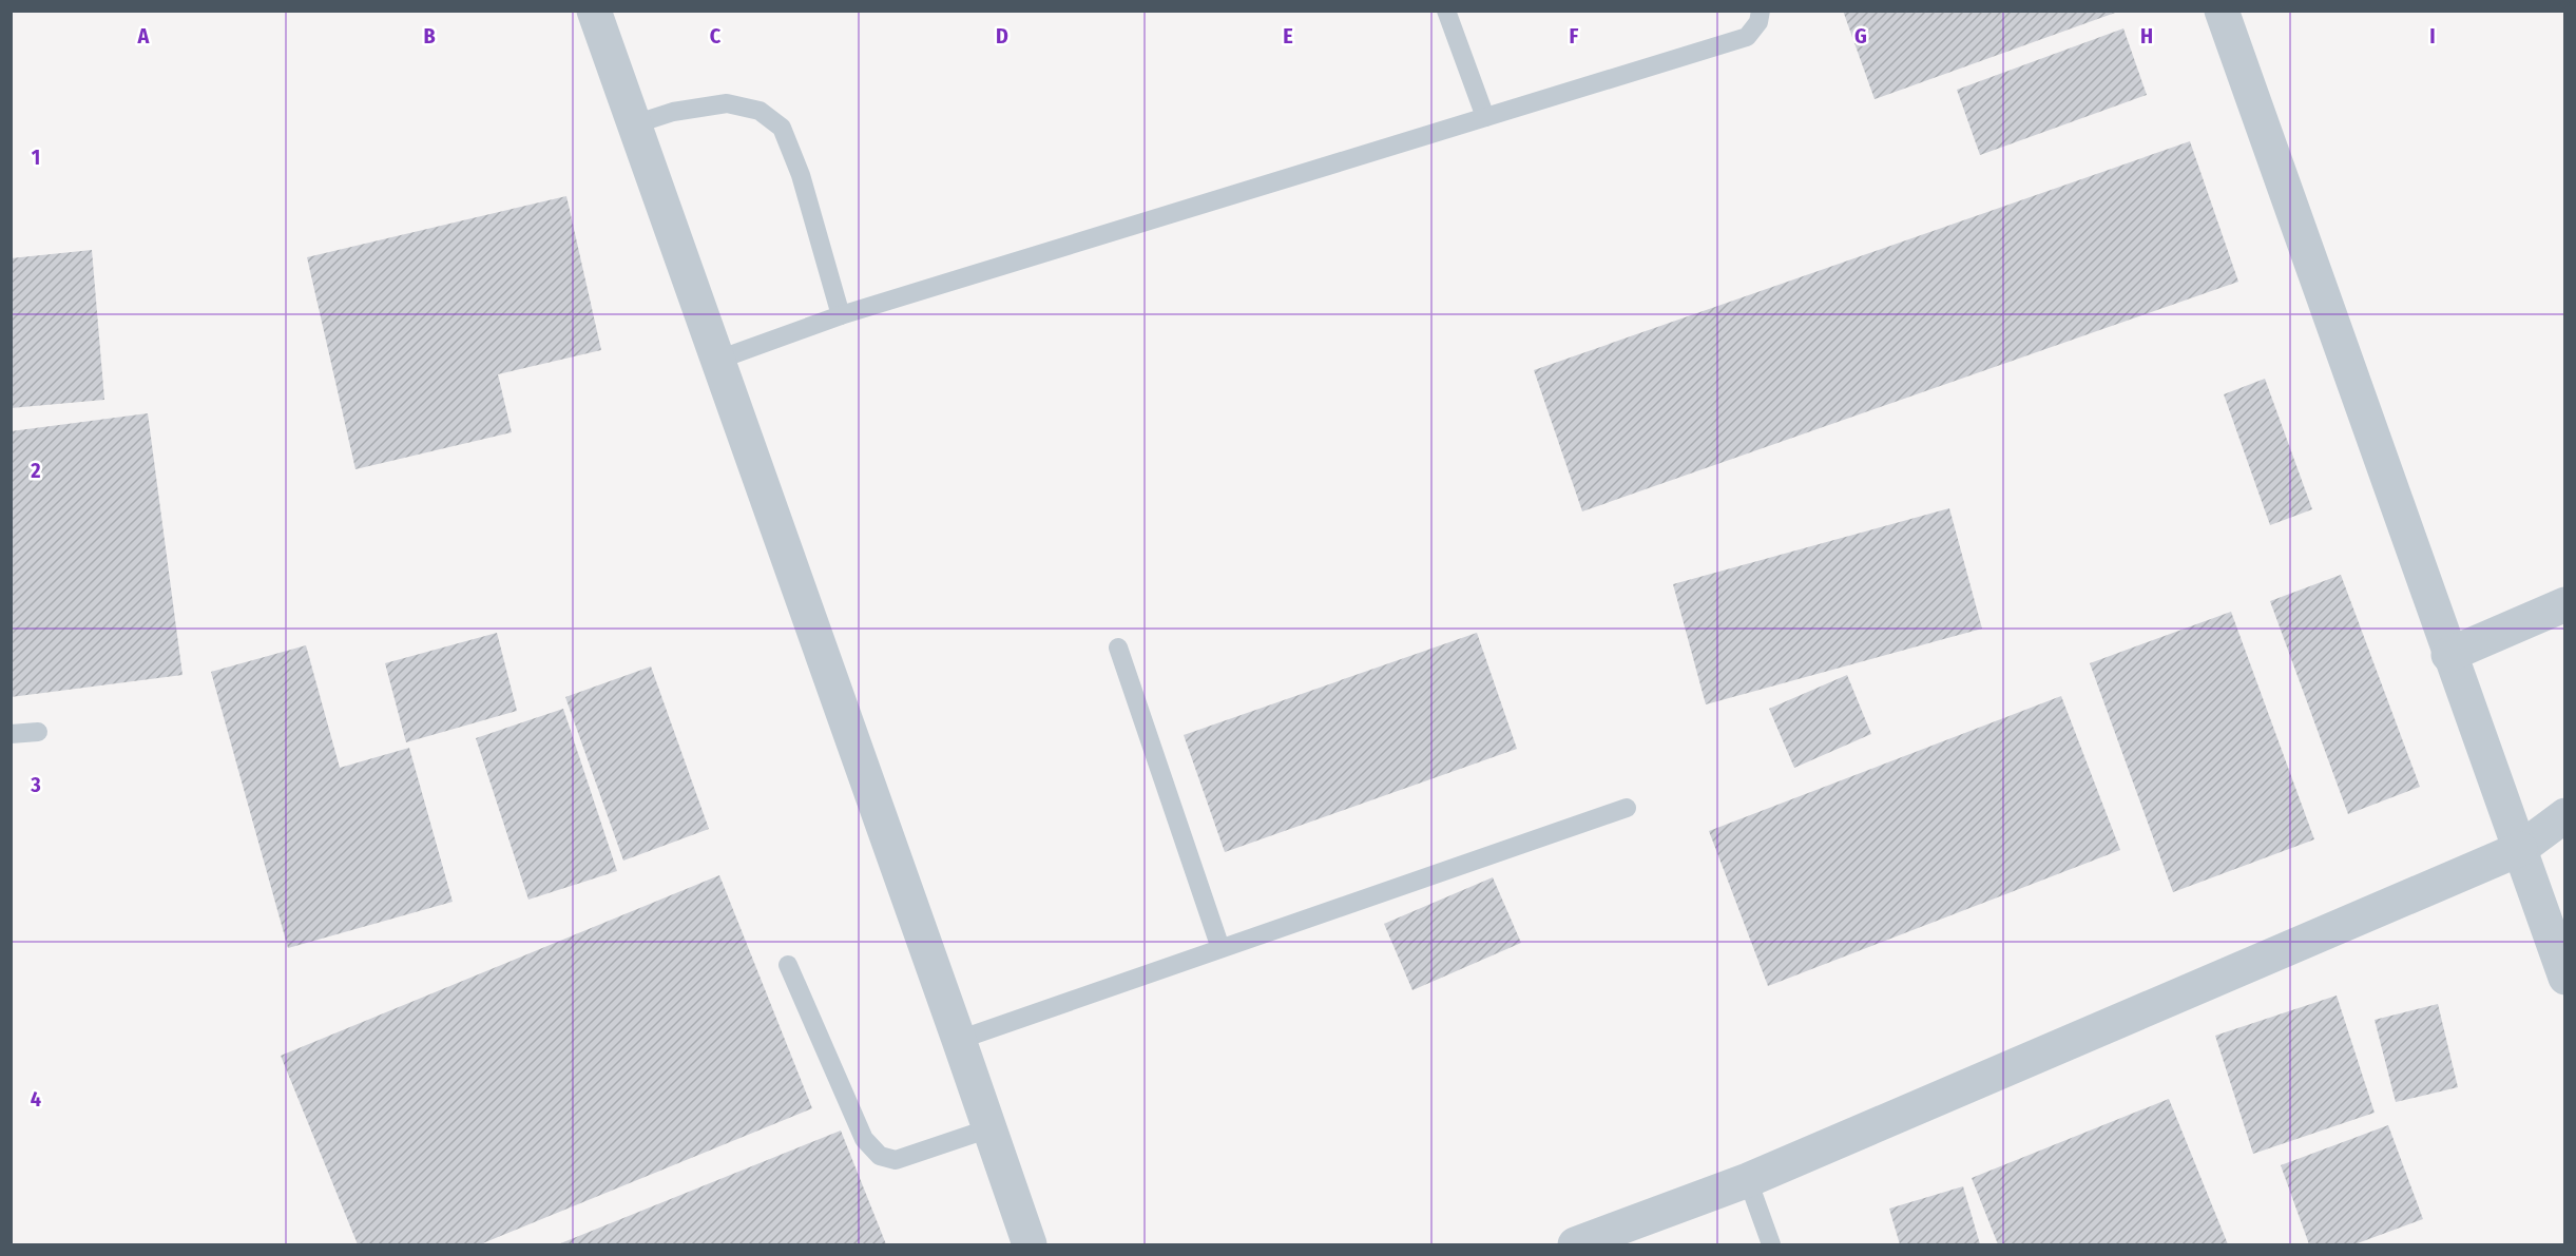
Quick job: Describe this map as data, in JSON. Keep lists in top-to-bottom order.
{
  "grid": {
    "columns": [
      "A",
      "B",
      "C",
      "D",
      "E",
      "F",
      "G",
      "H",
      "I"
    ],
    "rows": [
      "1",
      "2",
      "3",
      "4"
    ]
  }
}
